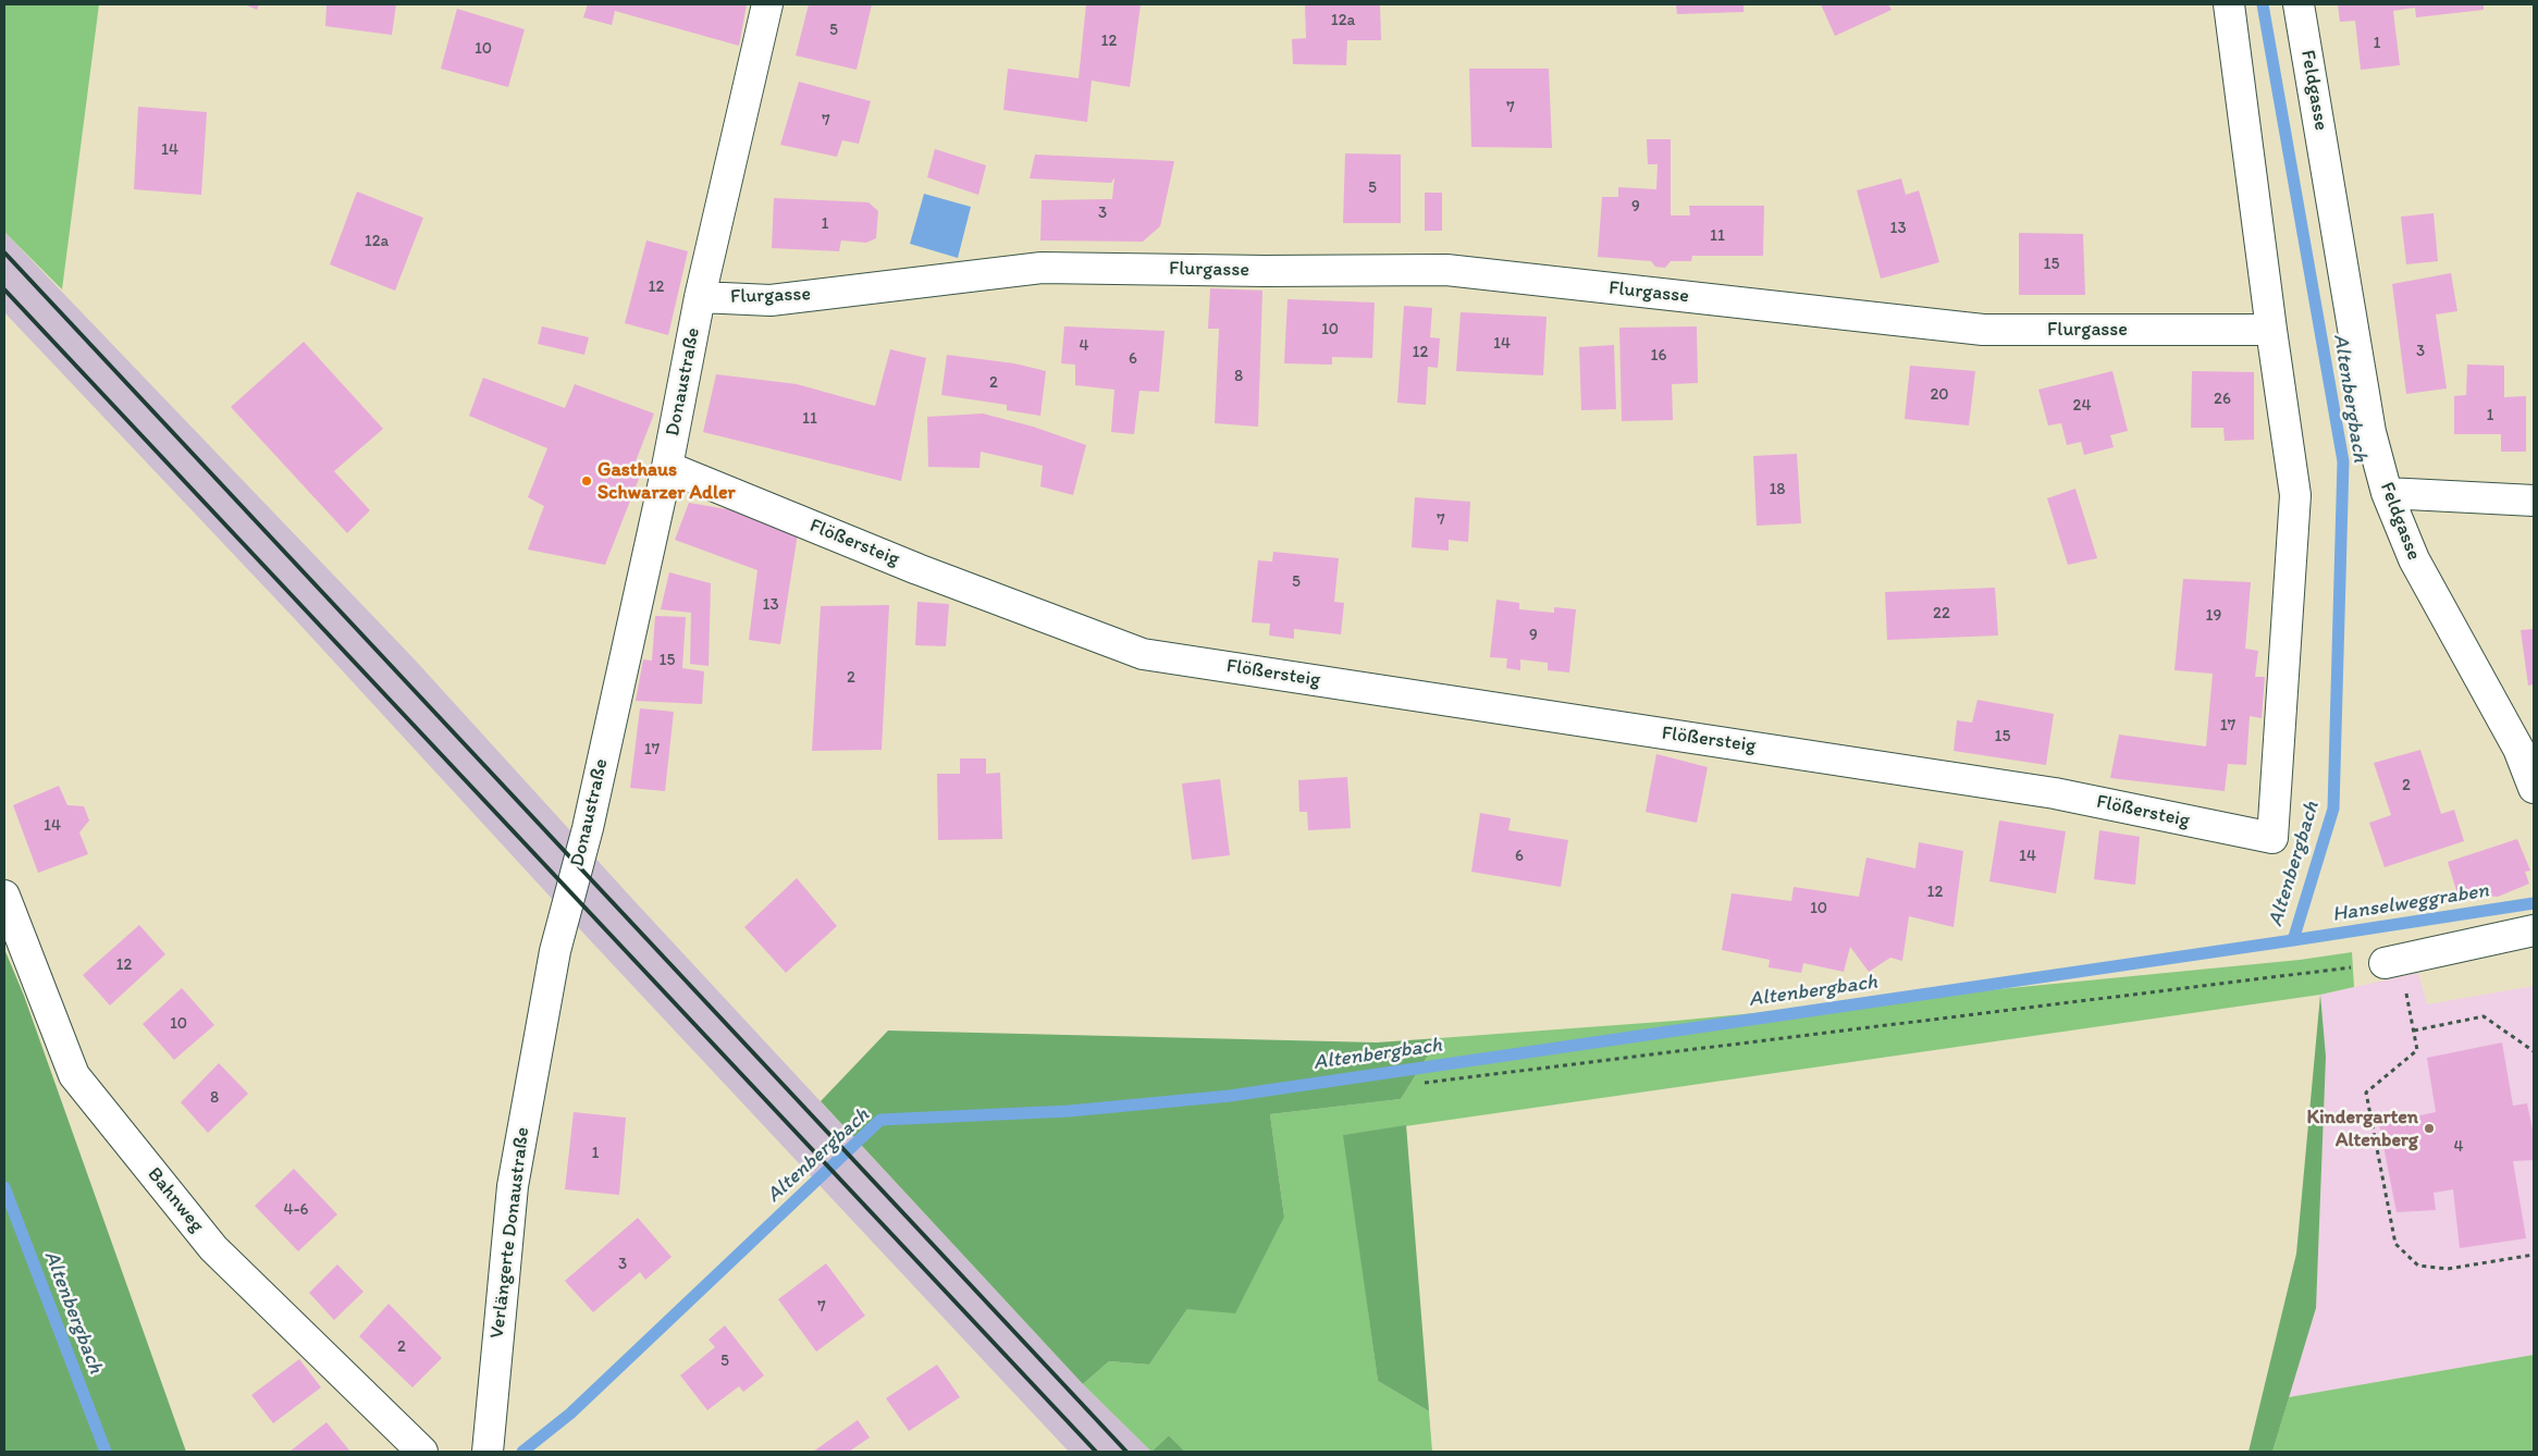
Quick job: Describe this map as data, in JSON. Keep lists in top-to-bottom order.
{
  "streets": {
    "street": [
      "Feldgasse",
      "Flurgasse",
      "Donaustraße",
      "Flößersteig",
      "Bahnweg",
      "Verlängerte Donaustraße"
    ]
  },
  "crossings": [
    ["Flurgasse", "Donaustraße"],
    ["Flurgasse", "Flößersteig"],
    ["Donaustraße", "Flößersteig"],
    ["Donaustraße", "Verlängerte Donaustraße"]
  ],
  "water": ["Altenbergbach", "Hanselweggraben"],
  "places": ["Gasthaus Schwarzer Adler", "Kindergarten Altenberg"],
  "house_numbers": [
    "12a",
    "5",
    "12",
    "1",
    "10",
    "7",
    "7",
    "14",
    "5",
    "9",
    "3",
    "1",
    "13",
    "11",
    "12a",
    "15",
    "12",
    "10",
    "14",
    "4",
    "3",
    "12",
    "16",
    "6",
    "8",
    "2",
    "20",
    "26",
    "24",
    "1",
    "11",
    "18",
    "7",
    "5",
    "13",
    "22",
    "19",
    "9",
    "15",
    "2",
    "17",
    "15",
    "17",
    "2",
    "14",
    "6",
    "14",
    "12",
    "10",
    "12",
    "10",
    "8",
    "4",
    "1",
    "4-6",
    "3",
    "7",
    "2",
    "5"
  ]
}
